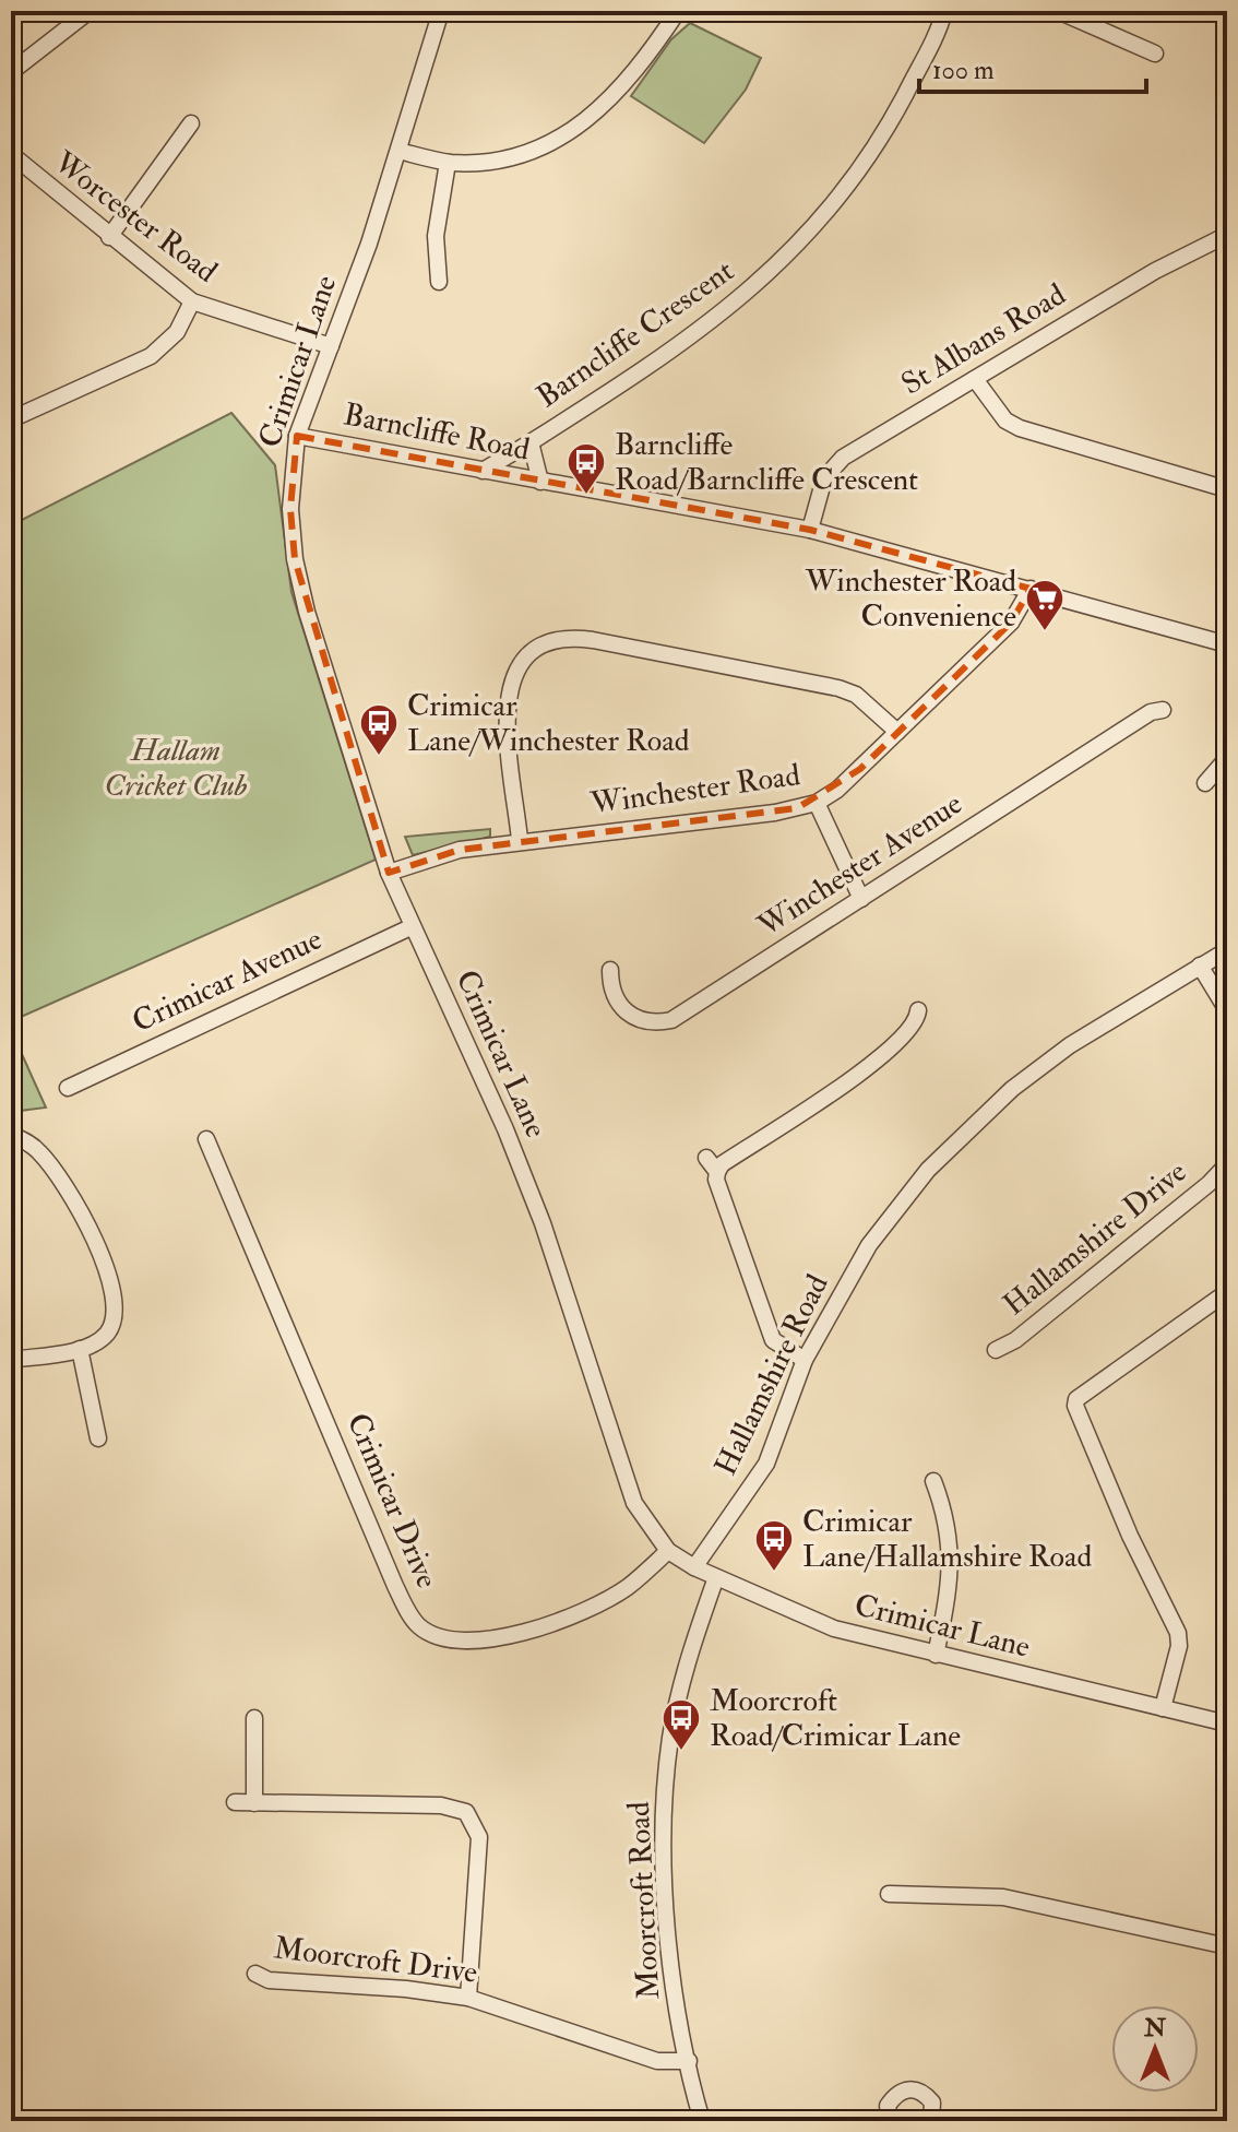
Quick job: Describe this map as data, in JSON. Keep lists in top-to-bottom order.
{
  "streets": {
    "street": [
      "Worcester Road",
      "Barncliffe Crescent",
      "St Albans Road",
      "Crimicar Lane",
      "Barncliffe Road",
      "Winchester Road",
      "Winchester Avenue",
      "Crimicar Avenue",
      "Hallamshire Drive",
      "Hallamshire Road",
      "Crimicar Drive",
      "Moorcroft Road",
      "Moorcroft Drive"
    ]
  },
  "crossings": [
    ["Worcester Road", "Crimicar Lane"],
    ["Barncliffe Crescent", "Barncliffe Road"],
    ["St Albans Road", "Barncliffe Road"],
    ["Crimicar Lane", "Barncliffe Road"],
    ["Crimicar Lane", "Winchester Road"],
    ["Crimicar Lane", "Crimicar Avenue"],
    ["Crimicar Lane", "Hallamshire Road"],
    ["Crimicar Lane", "Crimicar Drive"],
    ["Crimicar Lane", "Moorcroft Road"],
    ["Barncliffe Road", "Winchester Road"],
    ["Moorcroft Road", "Moorcroft Drive"]
  ],
  "parks": ["Hallam Cricket Club"],
  "places": {
    "bus stop": [
      "Barncliffe Road/Barncliffe Crescent",
      "Crimicar Lane/Winchester Road",
      "Crimicar Lane/Hallamshire Road",
      "Moorcroft Road/Crimicar Lane"
    ],
    "supermarket": ["Winchester Road Convenience"]
  },
  "scale_bar": "100 m",
  "north": "top"
}
